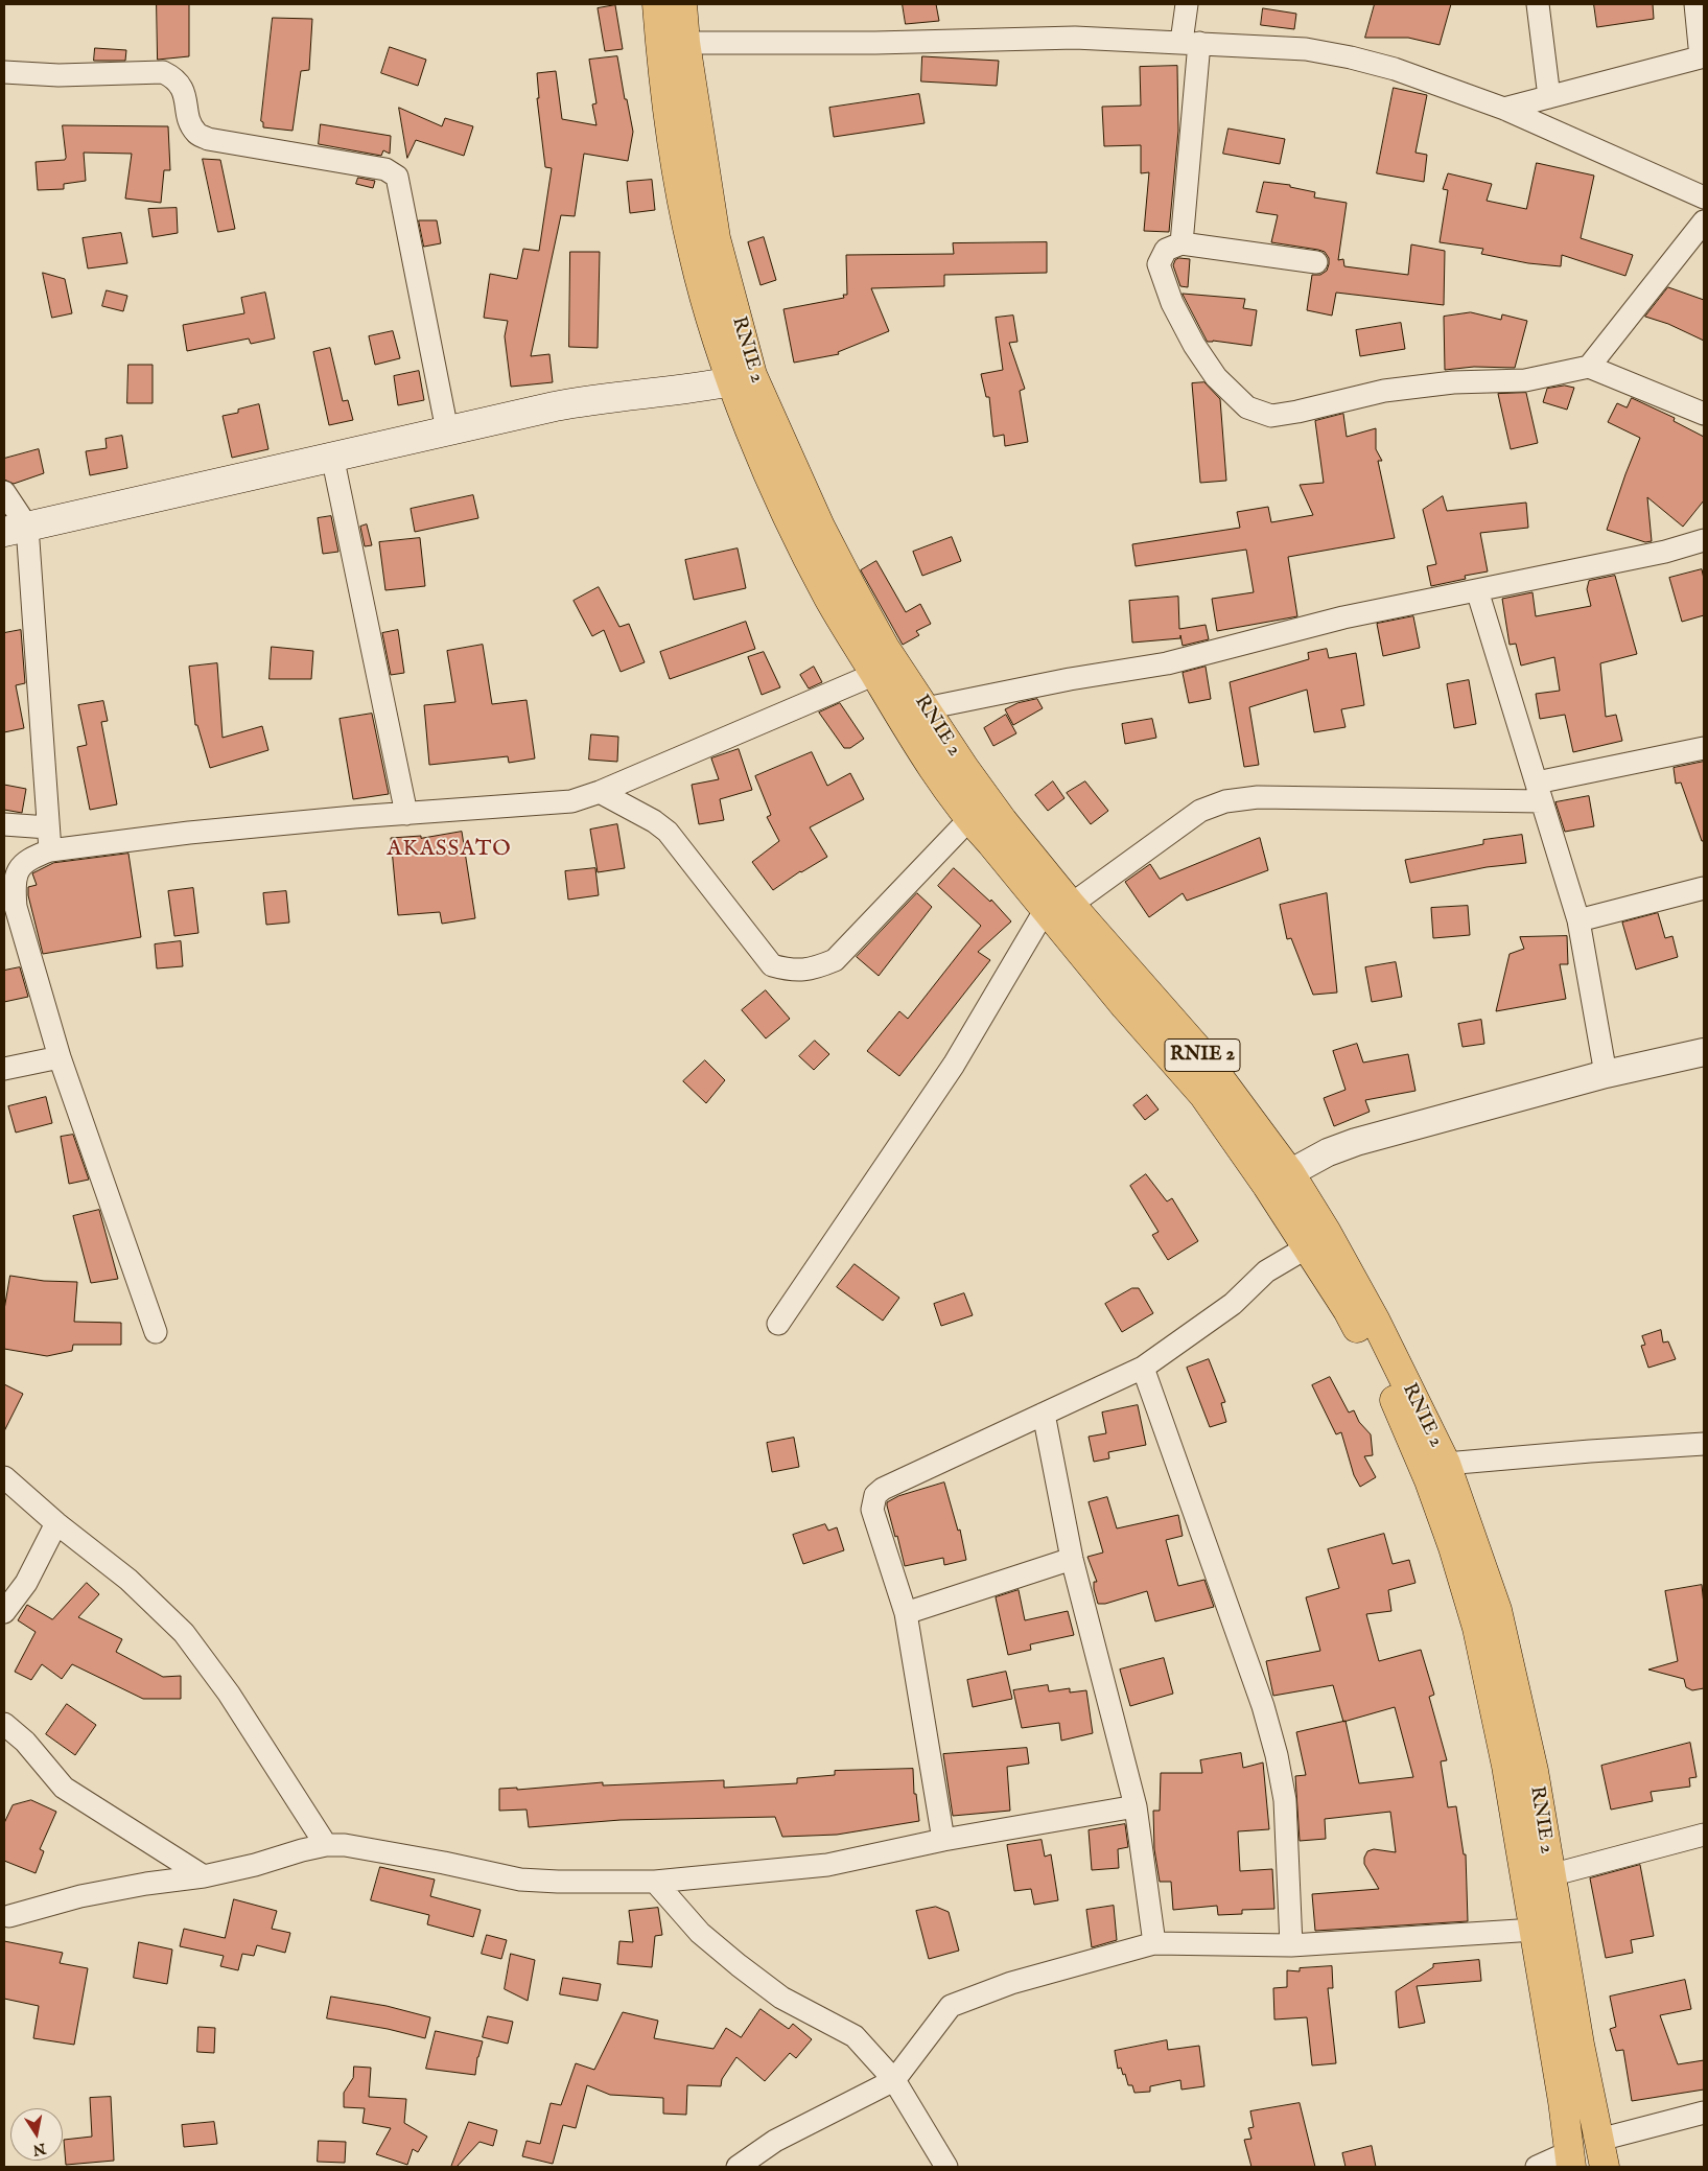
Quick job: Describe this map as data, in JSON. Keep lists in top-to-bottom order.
{
  "streets": {
    "highway": ["RNIE 2"]
  },
  "districts": ["AKASSATO"],
  "north": "bottom"
}
